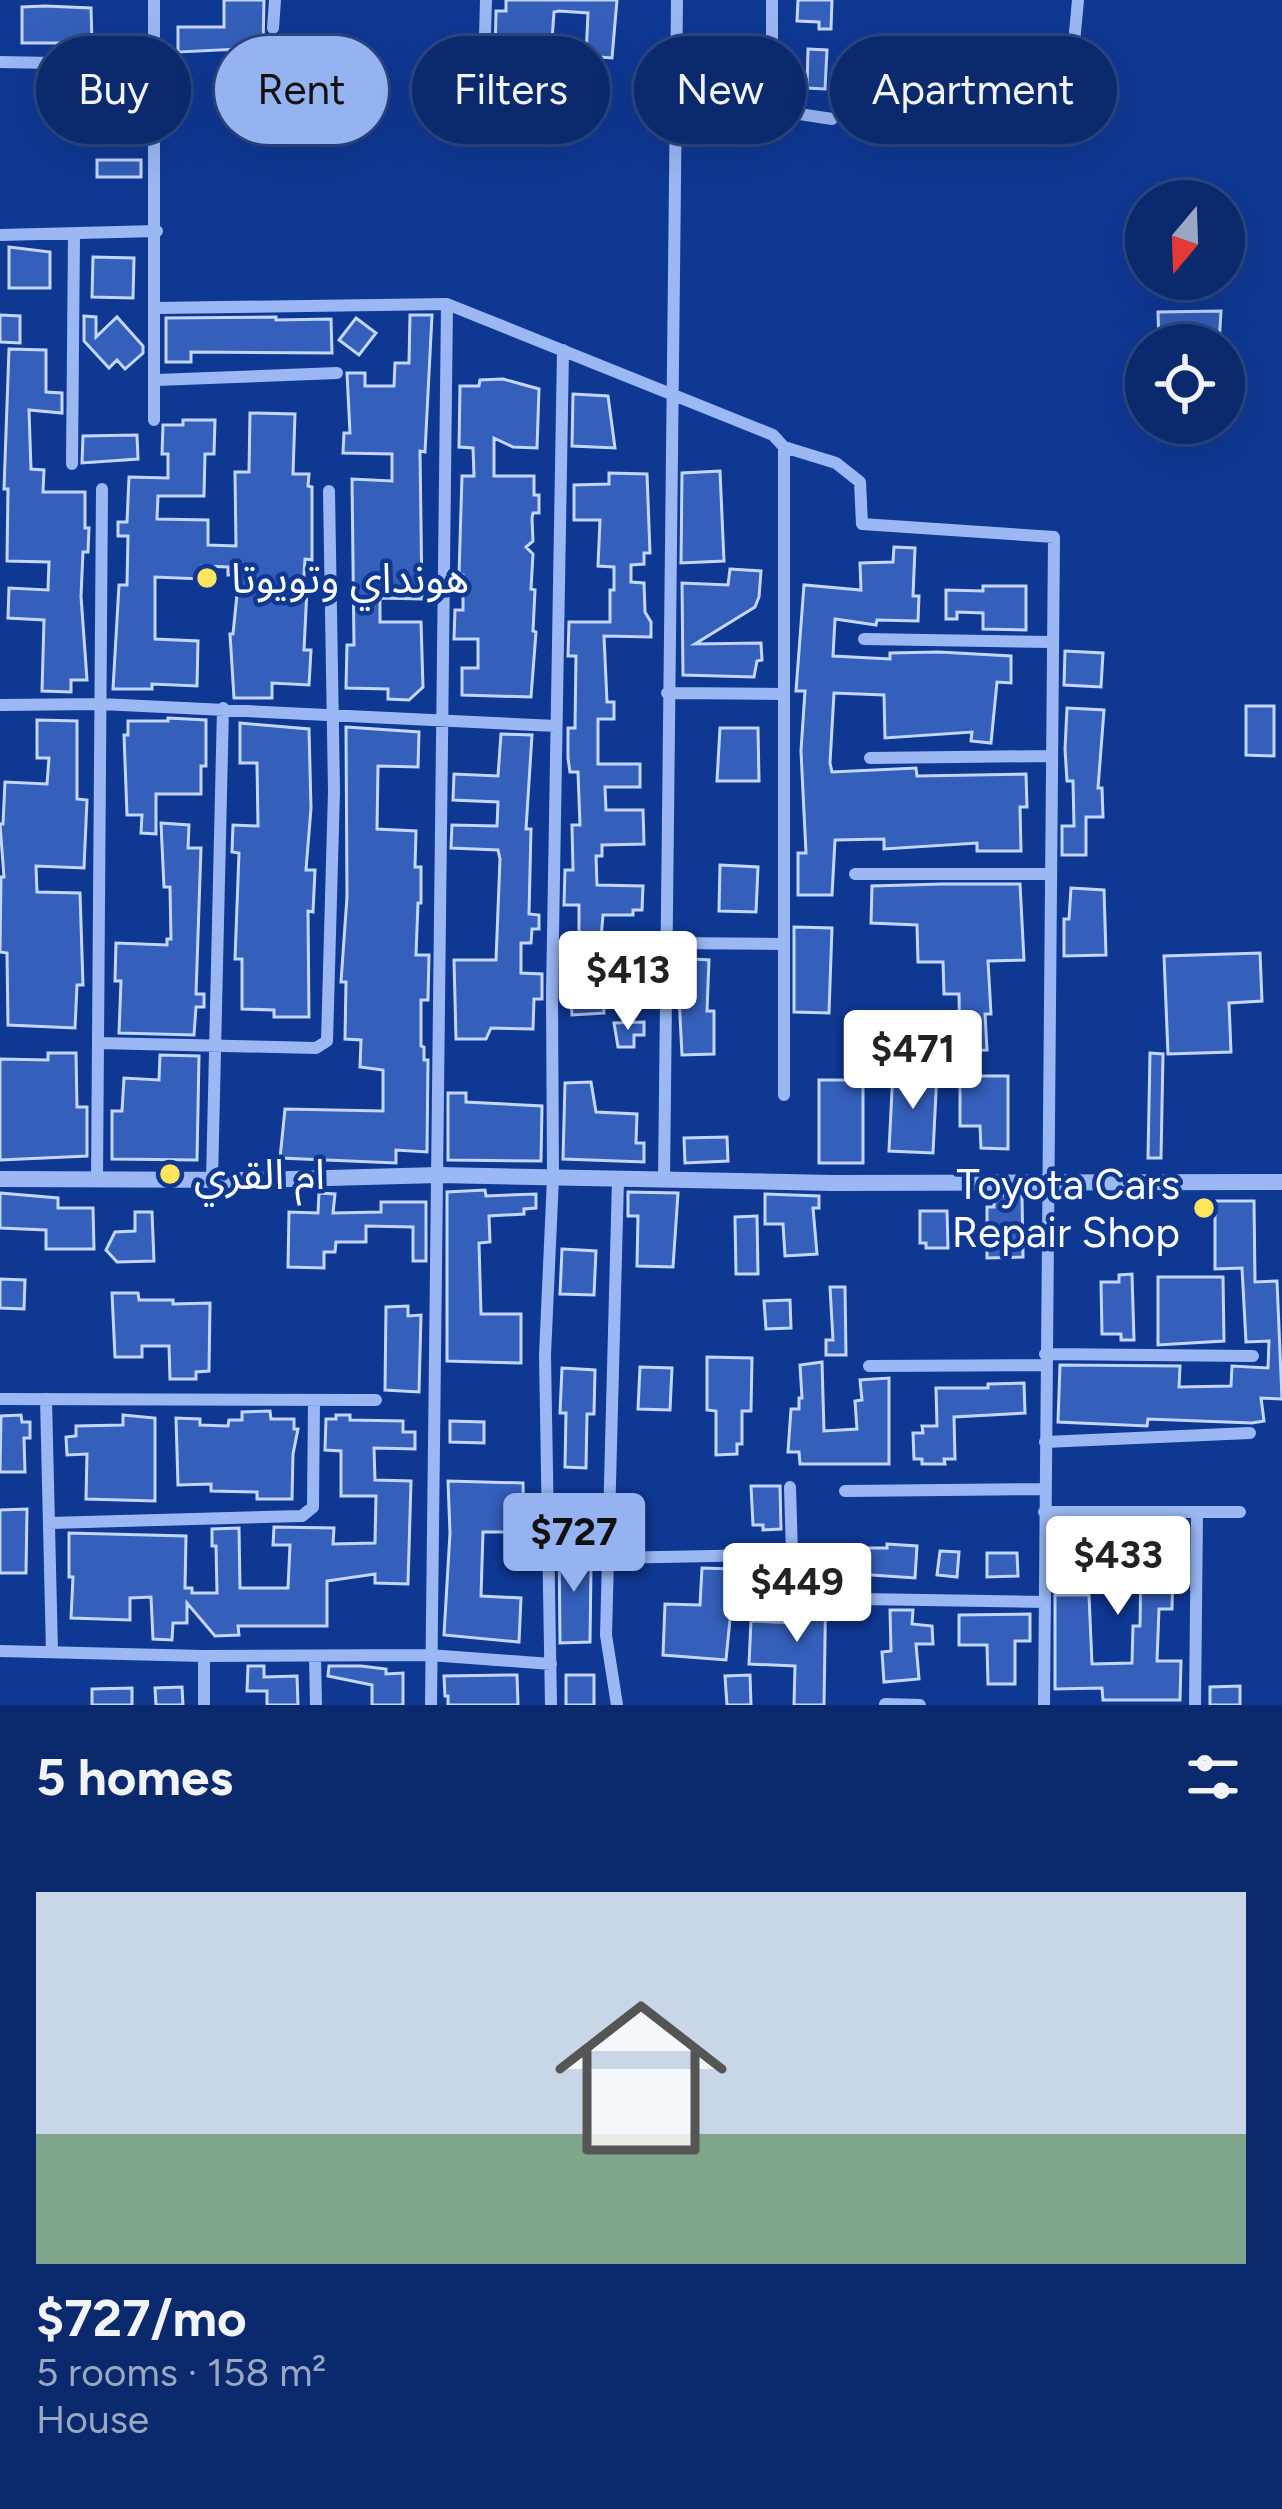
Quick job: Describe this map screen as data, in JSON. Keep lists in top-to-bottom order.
{
  "places": ["هونداي وتويوتا", "ام القري", "Toyota Cars Repair Shop"],
  "north": "bottom",
  "page": {
    "chip": [
      "Buy",
      "Rent",
      "Filters",
      "New",
      "Apartment"
    ],
    "price": [
      "$413",
      "$471",
      "$727",
      "$433",
      "$449"
    ],
    "heading": "5 homes",
    "list": [
      {
        "name": "$727/mo",
        "note": "5 rooms · 158 m² · House"
      }
    ]
  }
}
